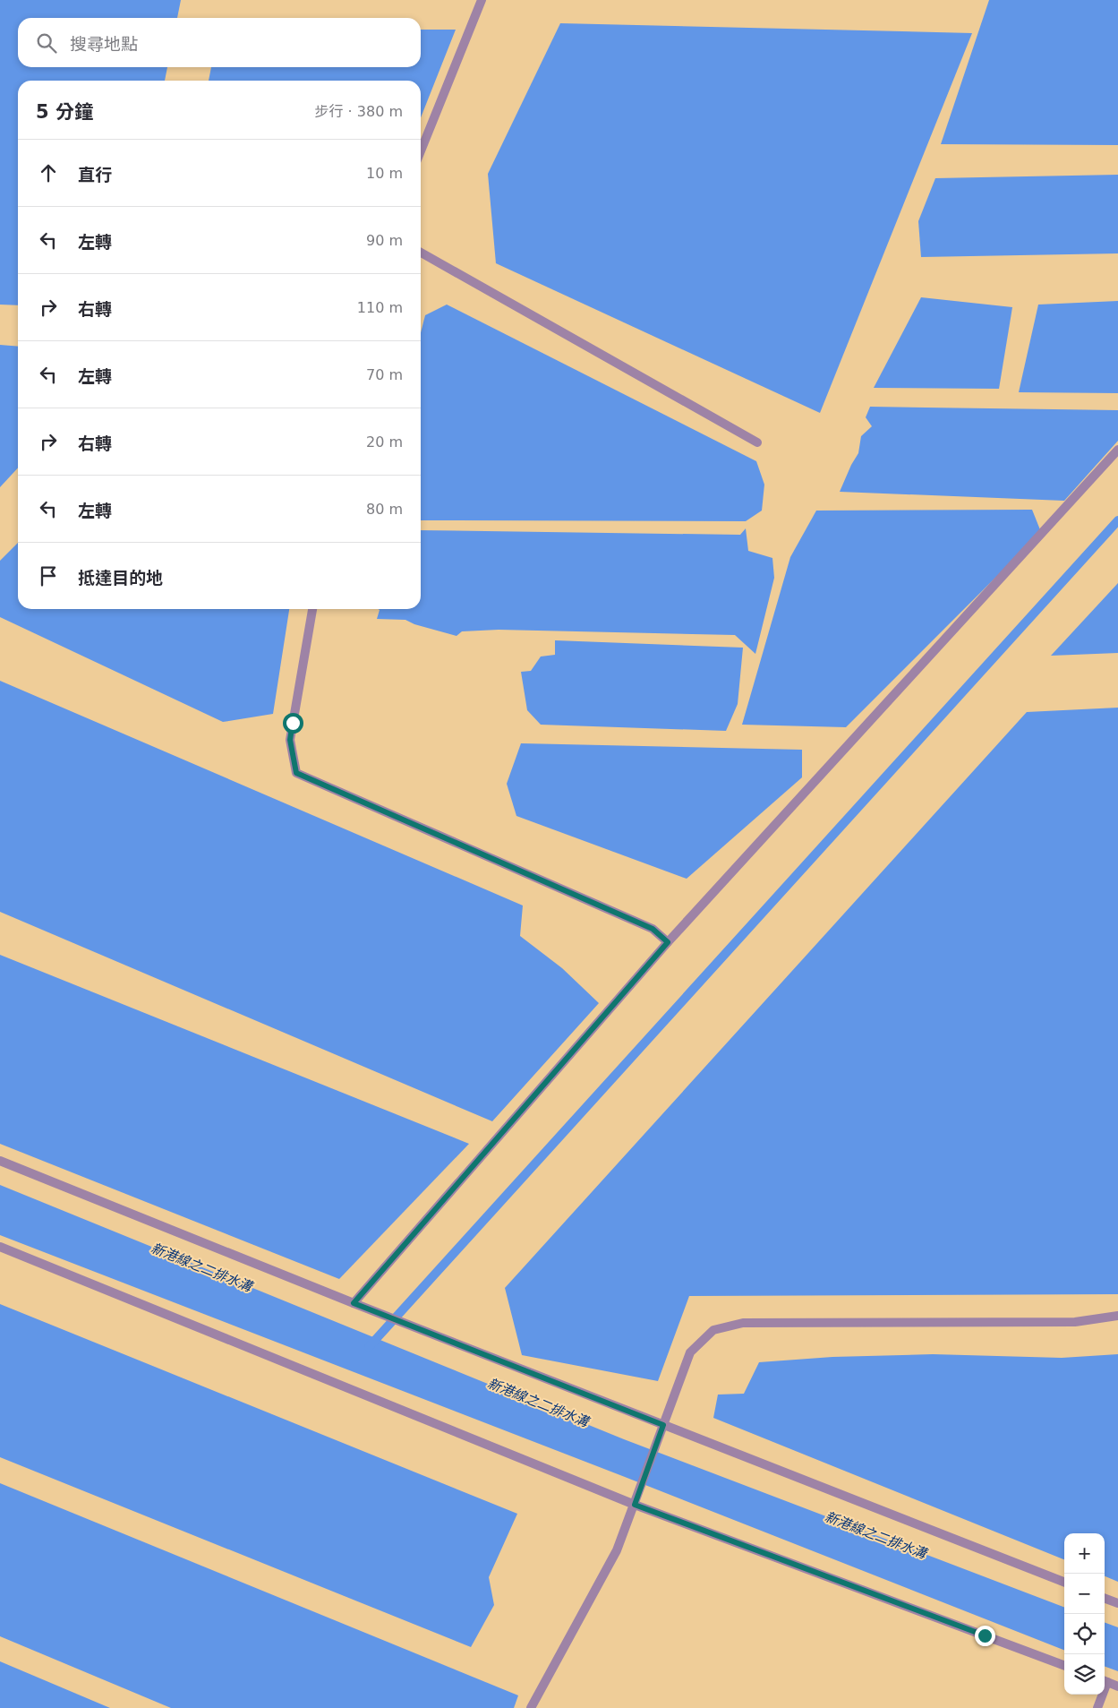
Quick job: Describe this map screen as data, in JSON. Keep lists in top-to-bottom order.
{
  "water": ["新港線之二排水溝"],
  "page": {
    "search": "搜尋地點",
    "heading": ["5 分鐘", "步行 · 380 m"],
    "list": [
      ["直行", "10 m"],
      ["左轉", "90 m"],
      ["右轉", "110 m"],
      ["左轉", "70 m"],
      ["右轉", "20 m"],
      ["左轉", "80 m"],
      "抵達目的地"
    ],
    "map_buttons": ["+", "−"]
  }
}
